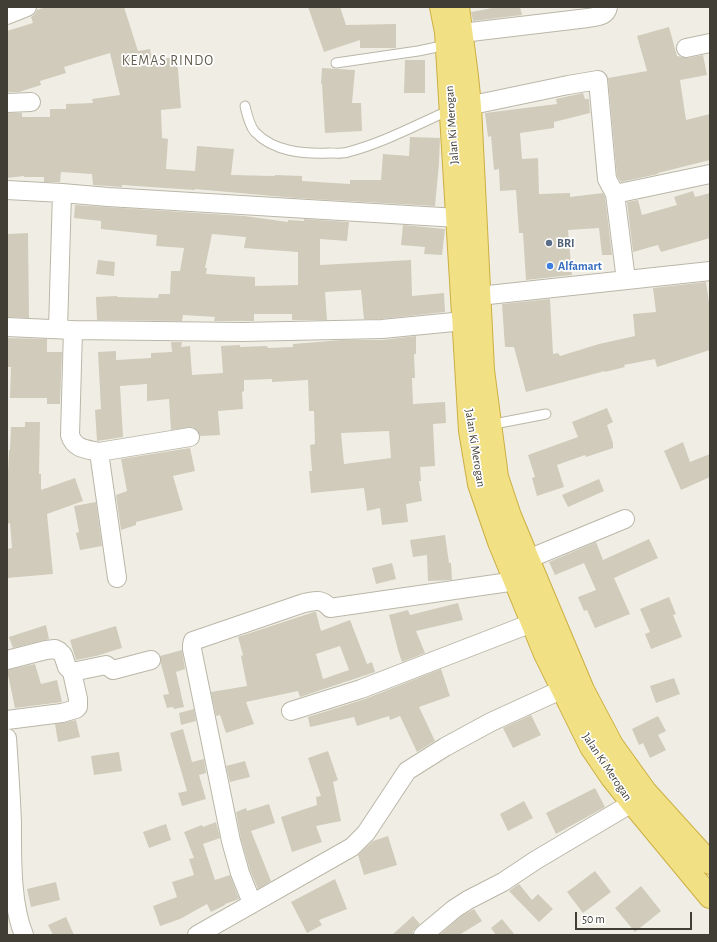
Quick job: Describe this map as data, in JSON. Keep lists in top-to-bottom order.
{
  "streets": {
    "highway": ["Jalan Ki Merogan"]
  },
  "districts": ["KEMAS RINDO"],
  "places": ["BRI", "Alfamart"],
  "scale_bar": "50 m"
}
